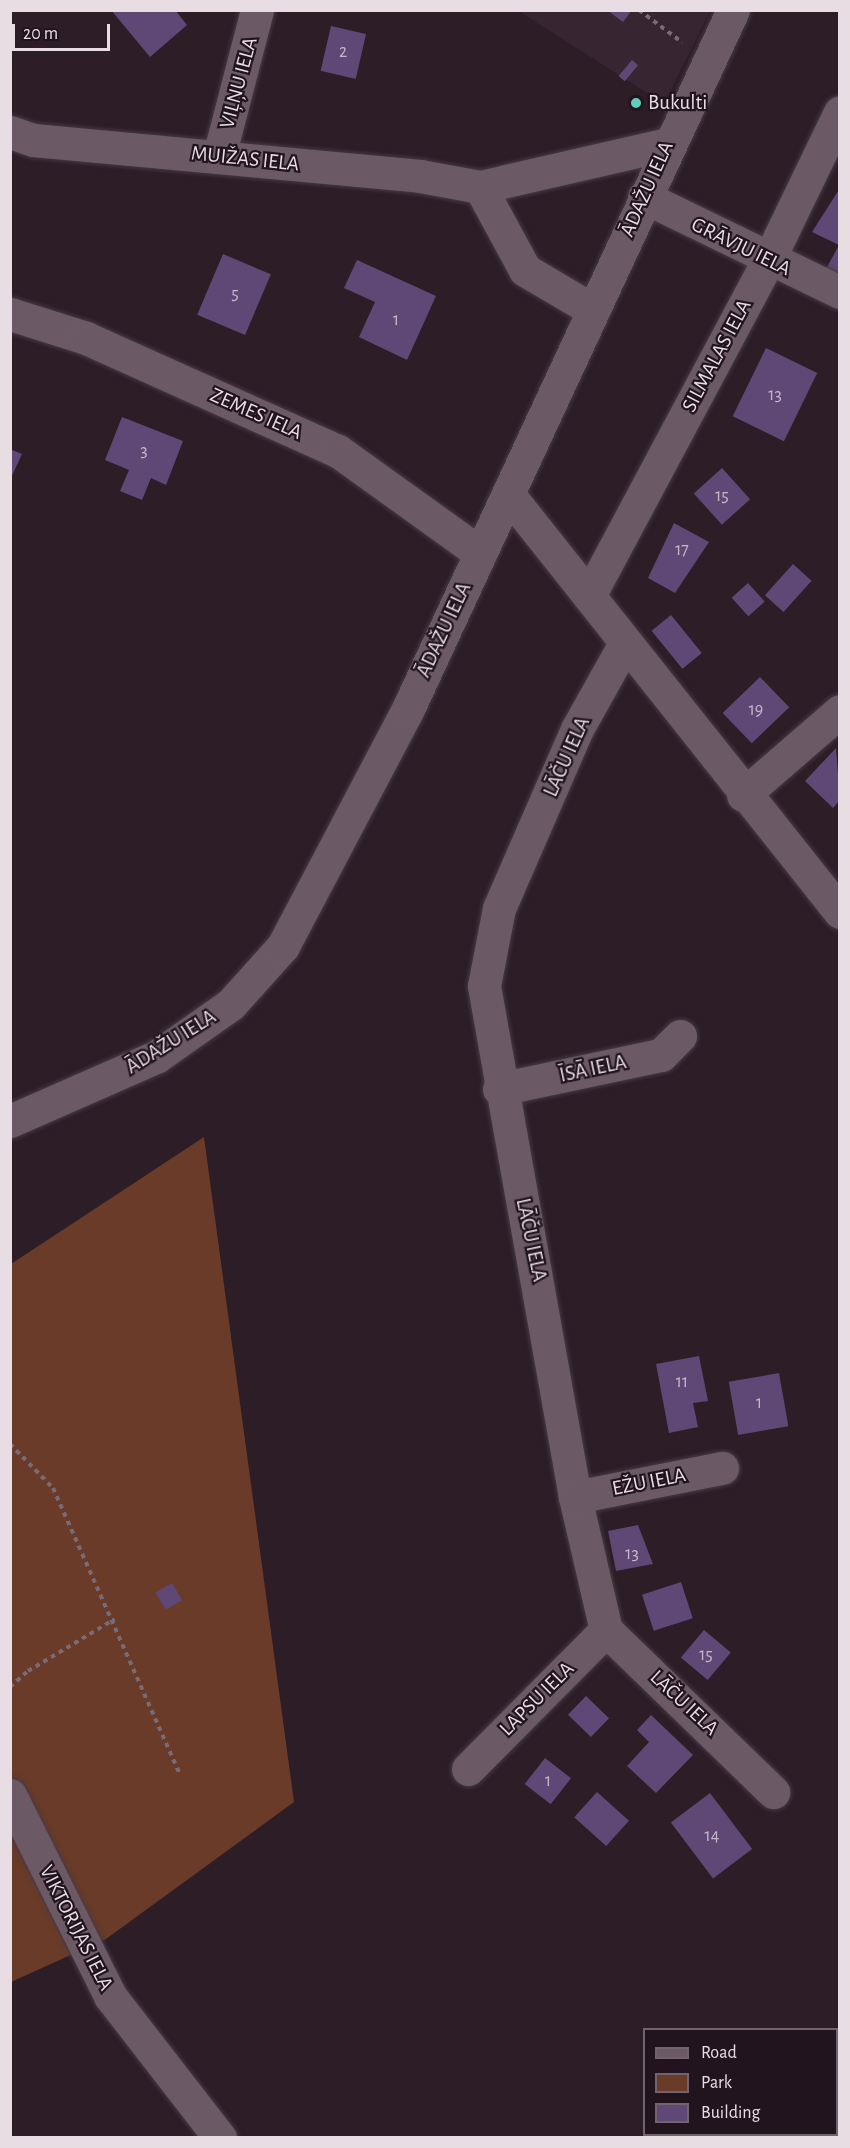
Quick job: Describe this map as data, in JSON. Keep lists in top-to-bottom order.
{
  "streets": {
    "street": [
      "VIĻŅU IELA",
      "MUIŽAS IELA",
      "ĀDAŽU IELA",
      "GRĀVJU IELA",
      "SILMALAS IELA",
      "ZEMES IELA",
      "LĀČU IELA",
      "ĪSĀ IELA",
      "EŽU IELA",
      "LAPSU IELA",
      "VIKTORIJAS IELA"
    ]
  },
  "crossings": [
    ["VIĻŅU IELA", "MUIŽAS IELA"],
    ["MUIŽAS IELA", "ĀDAŽU IELA"],
    ["ĀDAŽU IELA", "GRĀVJU IELA"],
    ["ĀDAŽU IELA", "ZEMES IELA"],
    ["GRĀVJU IELA", "SILMALAS IELA"],
    ["LĀČU IELA", "ĪSĀ IELA"],
    ["LĀČU IELA", "EŽU IELA"],
    ["LĀČU IELA", "LAPSU IELA"]
  ],
  "places": ["Bukulti"],
  "house_numbers": [
    "2",
    "5",
    "1",
    "13",
    "3",
    "15",
    "17",
    "19",
    "11",
    "1",
    "13",
    "15",
    "1",
    "14"
  ],
  "legend": ["Road", "Park", "Building"],
  "scale_bar": "20 m"
}
